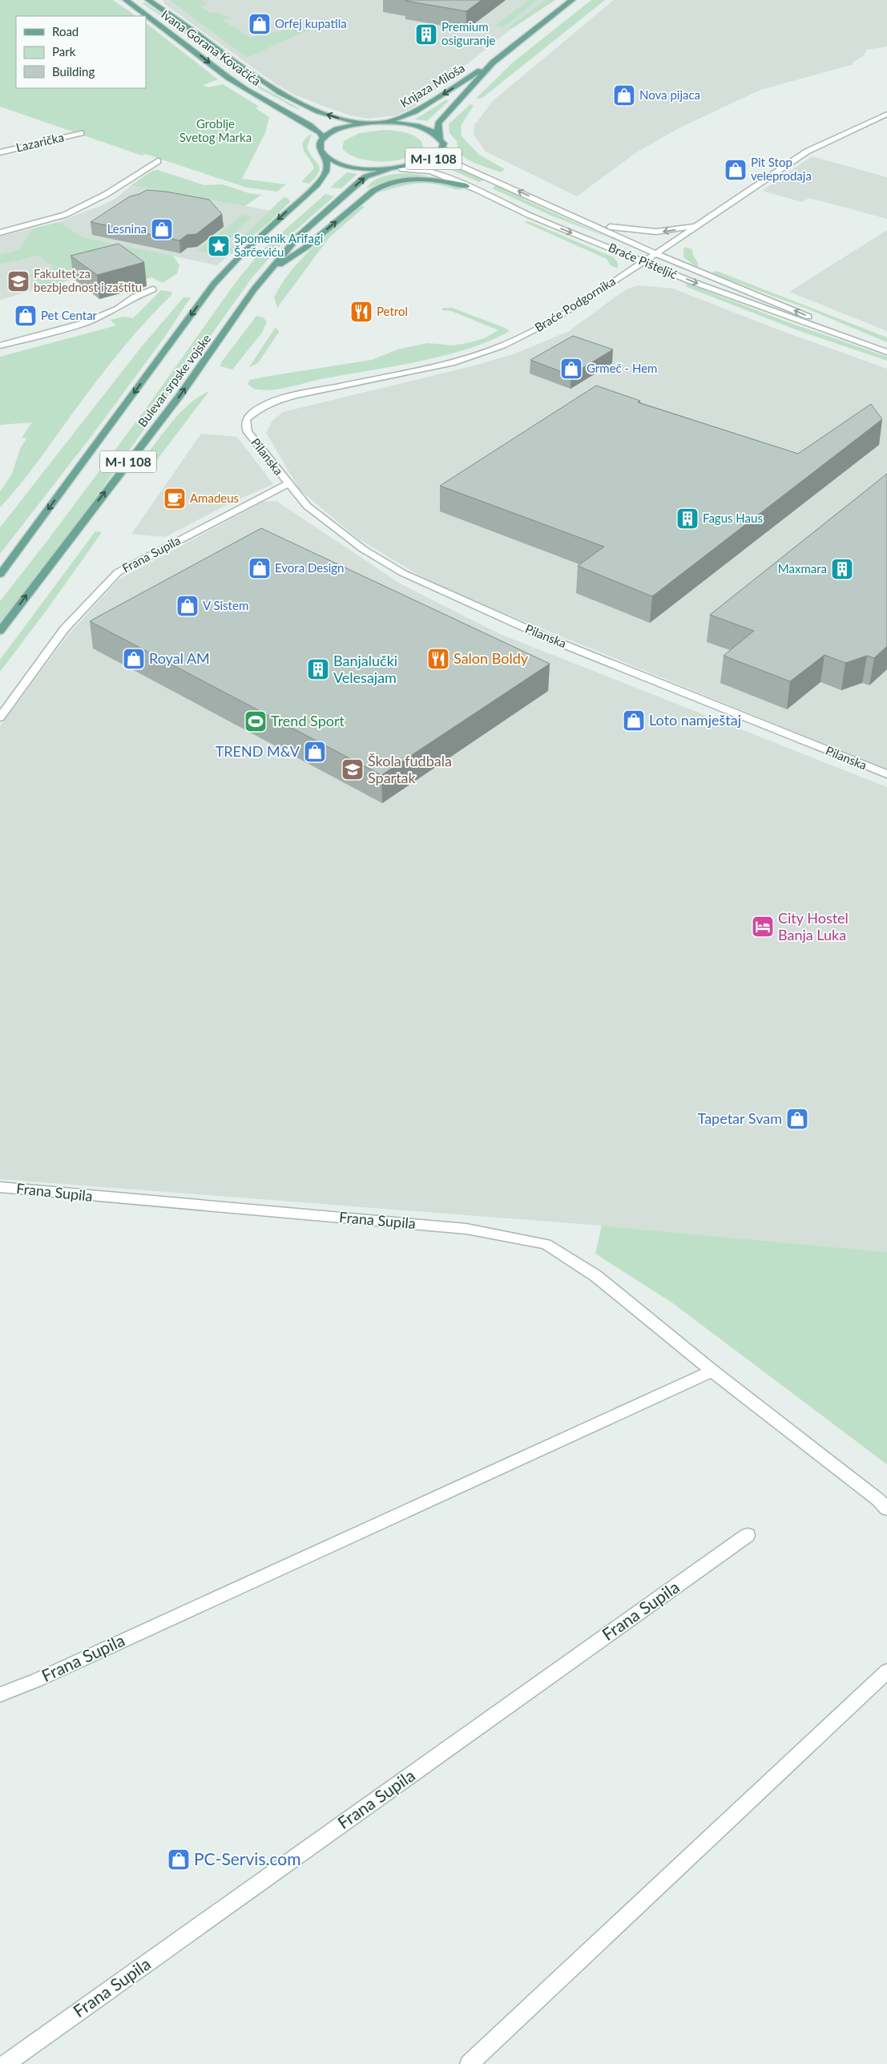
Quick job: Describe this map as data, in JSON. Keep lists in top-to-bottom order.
{
  "streets": {
    "main road": [
      "Ivana Gorana Kovačića",
      "Knjaza Miloša",
      "M-I 108",
      "Bulevar srpske vojske"
    ],
    "street": [
      "Lazarička",
      "Braće Pišteljić",
      "Braće Podgornika",
      "Pilanska",
      "Frana Supila"
    ]
  },
  "crossings": [
    ["Ivana Gorana Kovačića", "M-I 108"],
    ["Knjaza Miloša", "M-I 108"],
    ["M-I 108", "Braće Pišteljić"],
    ["M-I 108", "Bulevar srpske vojske"],
    ["Braće Pišteljić", "Braće Podgornika"],
    ["Braće Podgornika", "Pilanska"],
    ["Pilanska", "Frana Supila"]
  ],
  "parks": ["Groblje Svetog Marka"],
  "places": {
    "shop": [
      "Orfej kupatila",
      "Nova pijaca",
      "Pit Stop veleprodaja",
      "Lesnina",
      "Pet Centar",
      "Grmeč - Hem",
      "Evora Design",
      "V Sistem",
      "Royal AM",
      "Loto namještaj",
      "TREND M&V",
      "Tapetar Svam",
      "PC-Servis.com"
    ],
    "building": [
      "Premium osiguranje",
      "Fagus Haus",
      "Maxmara",
      "Banjalučki Velesajam"
    ],
    "place": ["Spomenik Arifagi Šarčeviću"],
    "school or university": ["Fakultet za bezbjednost i zaštitu", "Škola fudbala Spartak"],
    "restaurant": ["Petrol", "Salon Boldy"],
    "cafe": ["Amadeus"],
    "sports": ["Trend Sport"],
    "hotel": ["City Hostel Banja Luka"]
  },
  "legend": ["Road", "Park", "Building"]
}
